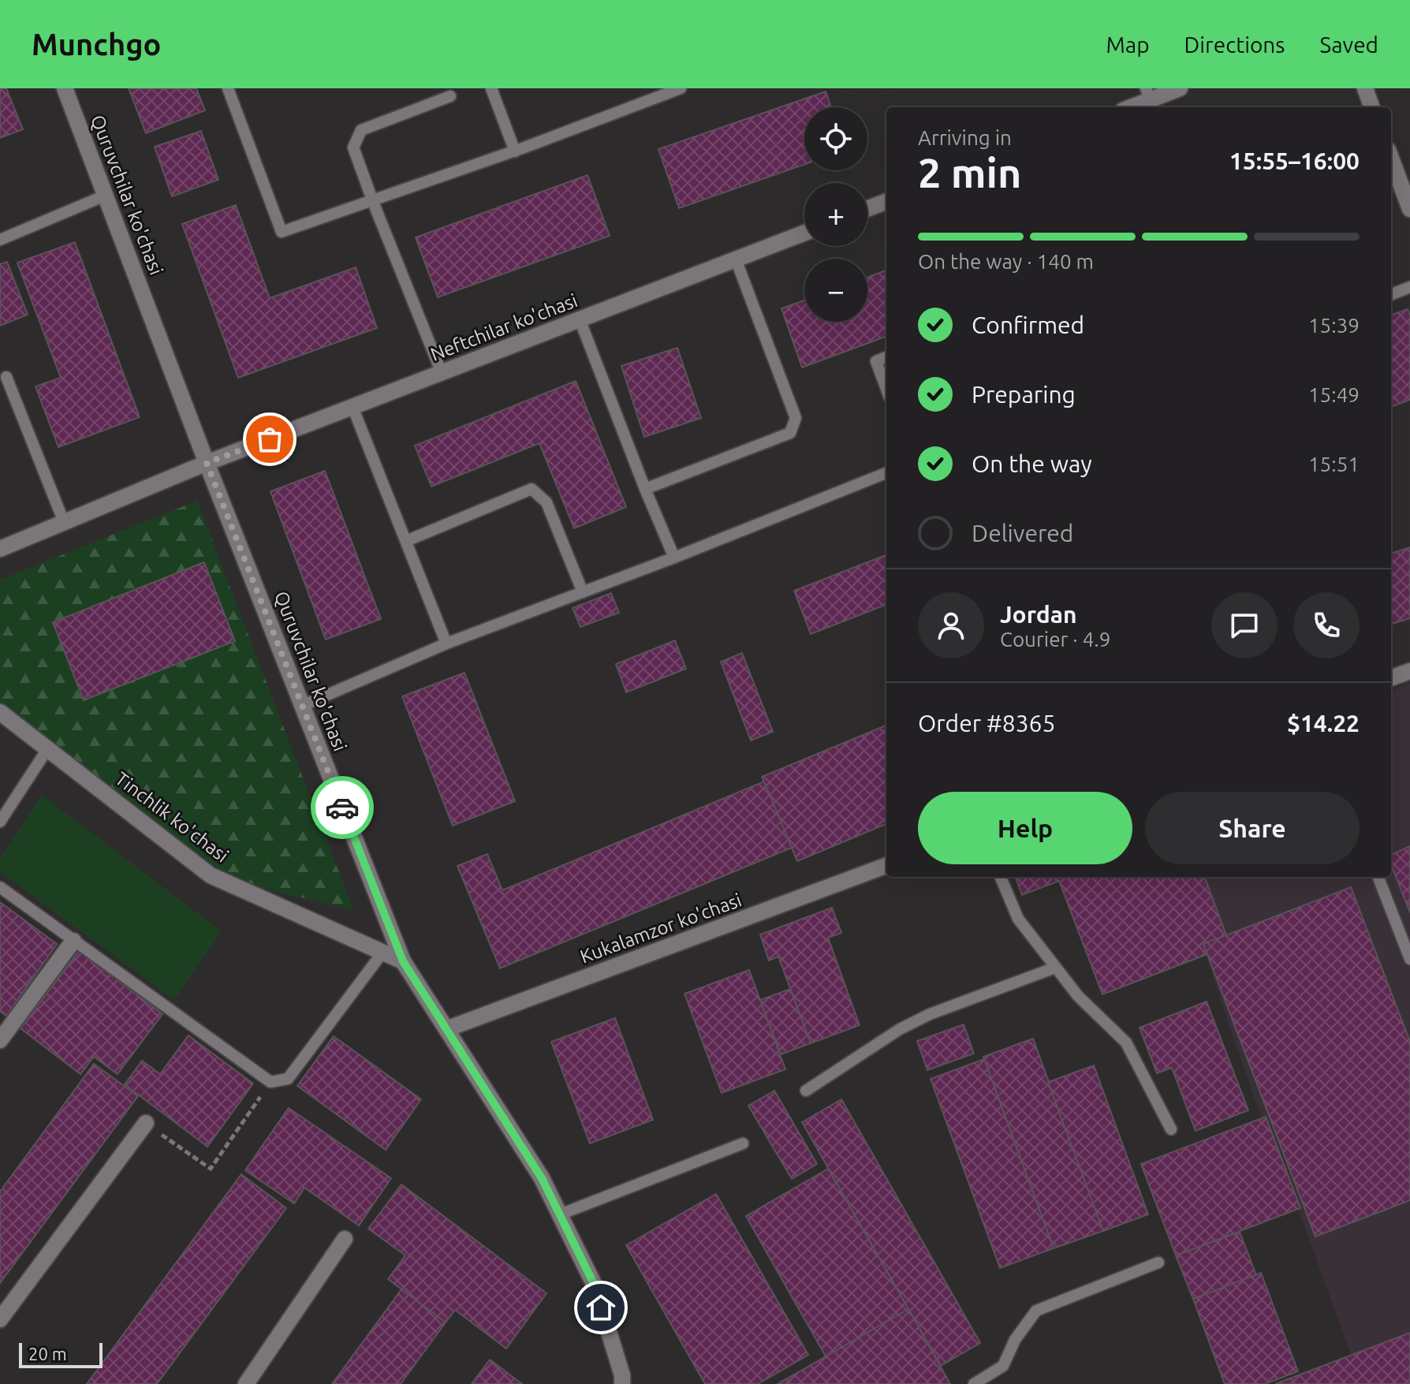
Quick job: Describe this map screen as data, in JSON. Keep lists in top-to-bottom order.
{
  "streets": {
    "street": [
      "Quruvchilar ko'chasi",
      "Neftchilar ko'chasi",
      "Tinchlik ko'chasi",
      "Kukalamzor ko'chasi"
    ]
  },
  "crossings": [
    ["Quruvchilar ko'chasi", "Neftchilar ko'chasi"],
    ["Quruvchilar ko'chasi", "Tinchlik ko'chasi"],
    ["Quruvchilar ko'chasi", "Kukalamzor ko'chasi"]
  ],
  "scale_bar": "20 m",
  "page": {
    "header": "Munchgo",
    "nav": ["Map", "Directions", "Saved"],
    "map_buttons": ["+", "−"],
    "heading": ["2 min", "Arriving in", "15:55–16:00"],
    "panel": [
      "Jordan",
      "Courier · 4.9",
      "Order #8365",
      "$14.22"
    ],
    "bar": "On the way · 140 m",
    "list": [
      ["Confirmed", "15:39"],
      ["Preparing", "15:49"],
      ["On the way", "15:51"],
      "Delivered"
    ],
    "buttons": ["Help", "Share"],
    "scale": "20 m"
  }
}
